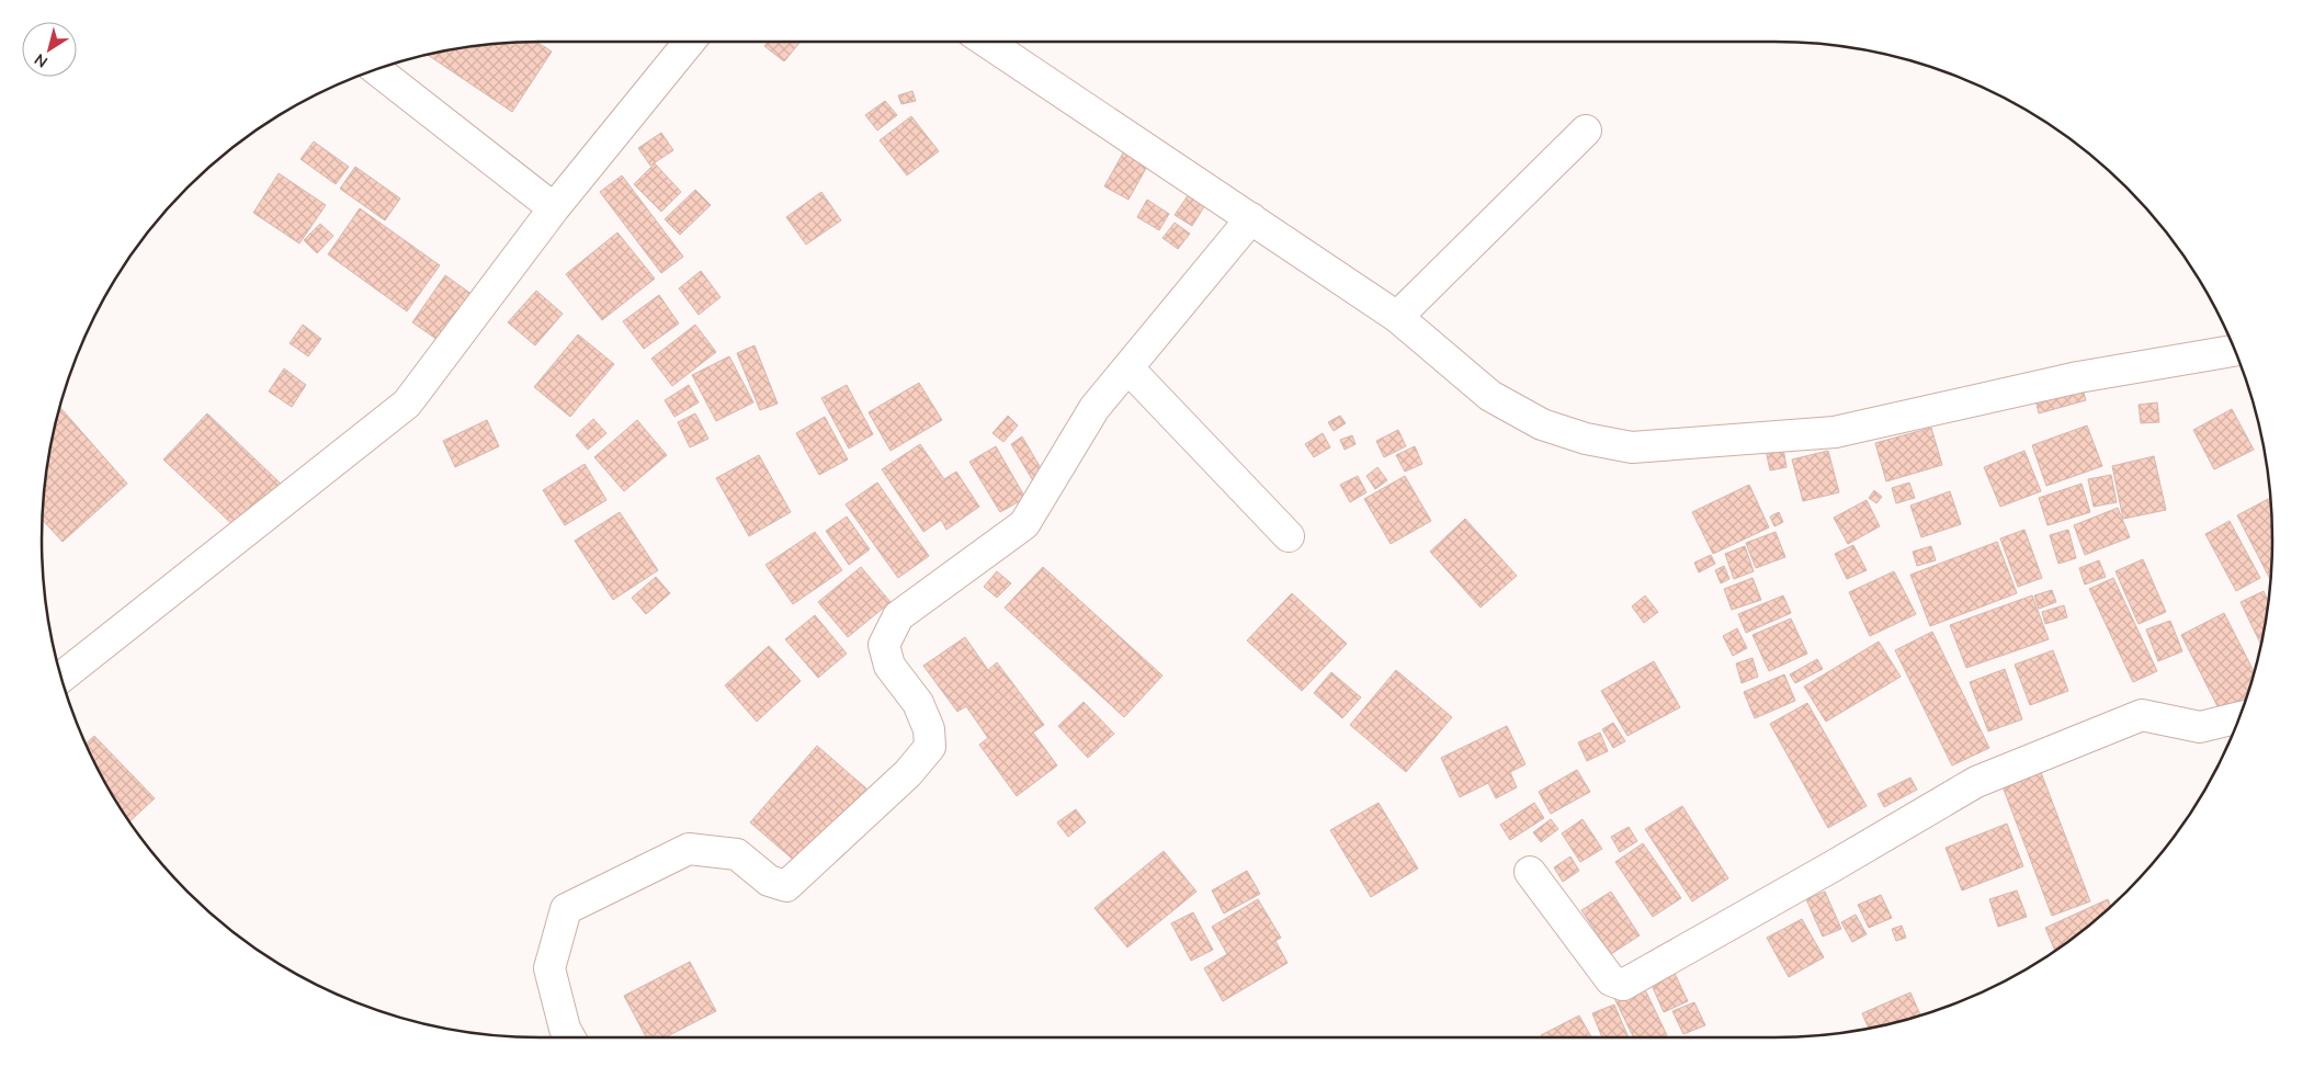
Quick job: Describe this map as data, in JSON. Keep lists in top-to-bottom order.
{
  "north": "bottom left"
}
